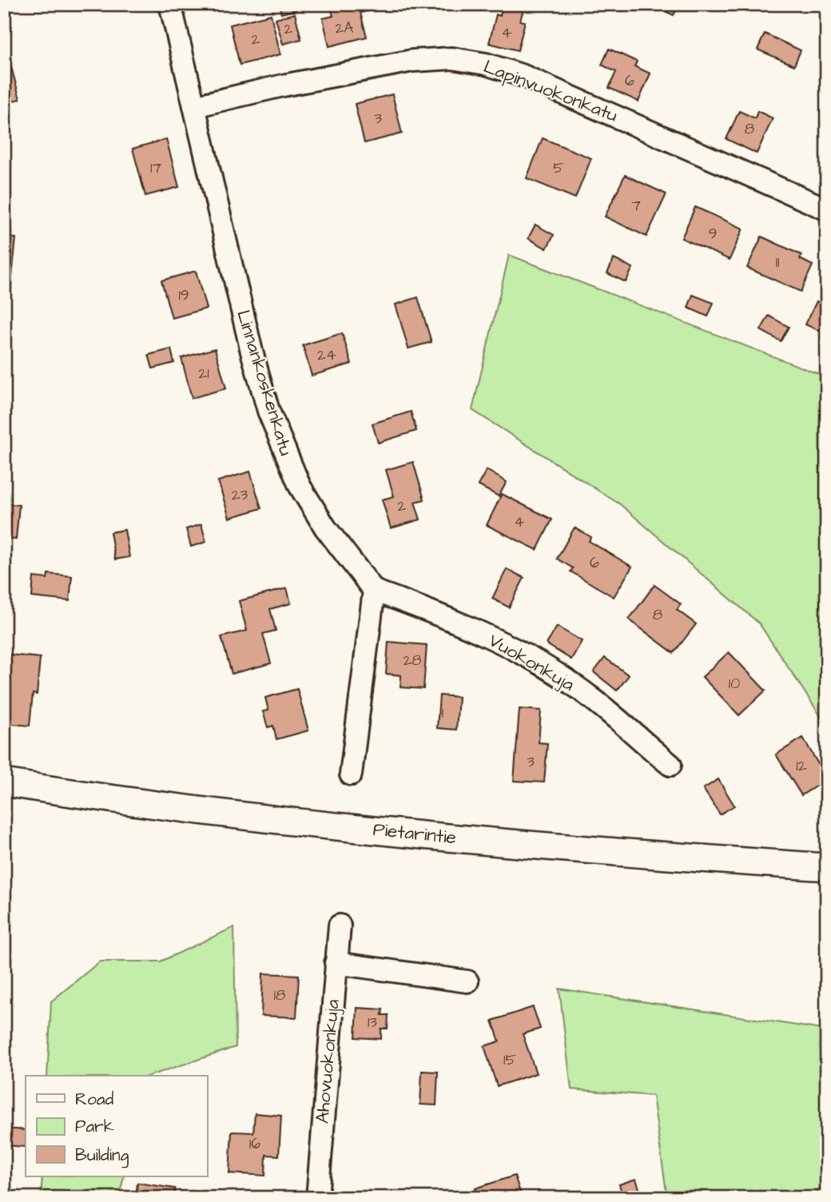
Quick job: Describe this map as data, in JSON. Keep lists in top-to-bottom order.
{
  "streets": {
    "main road": ["Pietarintie"],
    "street": [
      "Lapinvuokonkatu",
      "Linnankoskenkatu",
      "Vuokonkuja",
      "Ahovuokonkuja"
    ]
  },
  "crossings": [
    ["Lapinvuokonkatu", "Linnankoskenkatu"],
    ["Linnankoskenkatu", "Vuokonkuja"]
  ],
  "house_numbers": [
    "2A",
    "2",
    "4",
    "2",
    "6",
    "3",
    "8",
    "17",
    "5",
    "7",
    "9",
    "11",
    "19",
    "24",
    "21",
    "23",
    "2",
    "4",
    "6",
    "8",
    "28",
    "10",
    "1",
    "3",
    "12",
    "18",
    "13",
    "15",
    "16"
  ],
  "legend": ["Road", "Park", "Building"]
}
